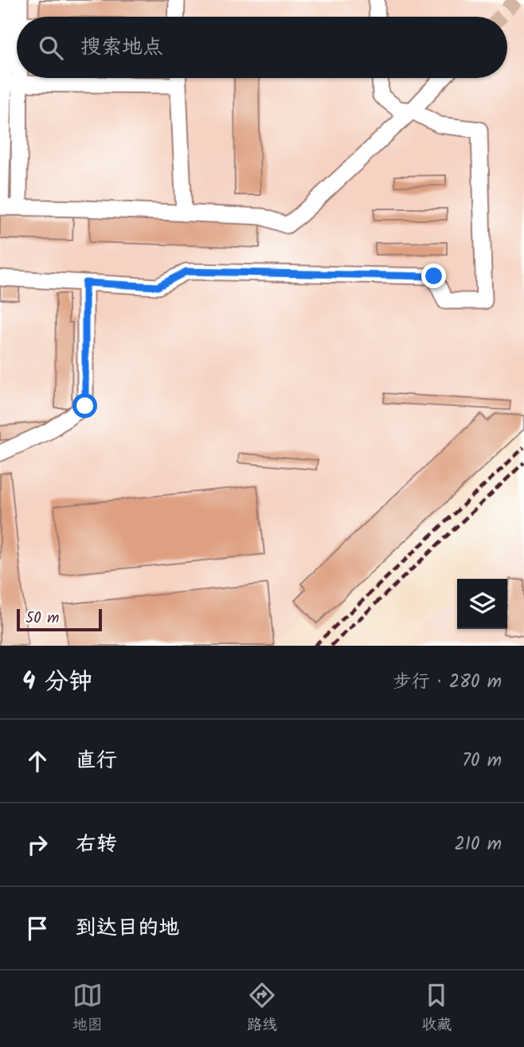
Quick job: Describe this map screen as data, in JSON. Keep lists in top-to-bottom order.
{
  "scale_bar": "50 m",
  "page": {
    "search": "搜索地点",
    "scale": "50 m",
    "heading": ["4 分钟", "步行 · 280 m"],
    "list": [
      ["直行", "70 m"],
      ["右转", "210 m"],
      "到达目的地"
    ],
    "nav": ["地图", "路线", "收藏"]
  }
}
